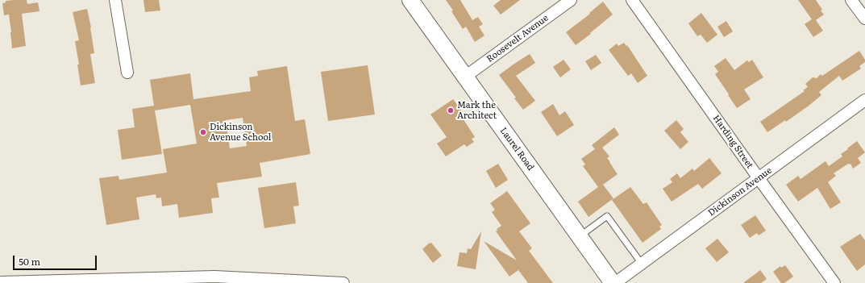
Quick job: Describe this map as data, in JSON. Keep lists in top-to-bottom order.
{
  "streets": {
    "main road": ["Laurel Road"],
    "street": ["Roosevelt Avenue", "Harding Street", "Dickinson Avenue"]
  },
  "crossings": [
    ["Roosevelt Avenue", "Laurel Road"],
    ["Harding Street", "Dickinson Avenue"],
    ["Laurel Road", "Dickinson Avenue"]
  ],
  "places": ["Mark the Architect", "Dickinson Avenue School"],
  "scale_bar": "50 m"
}
